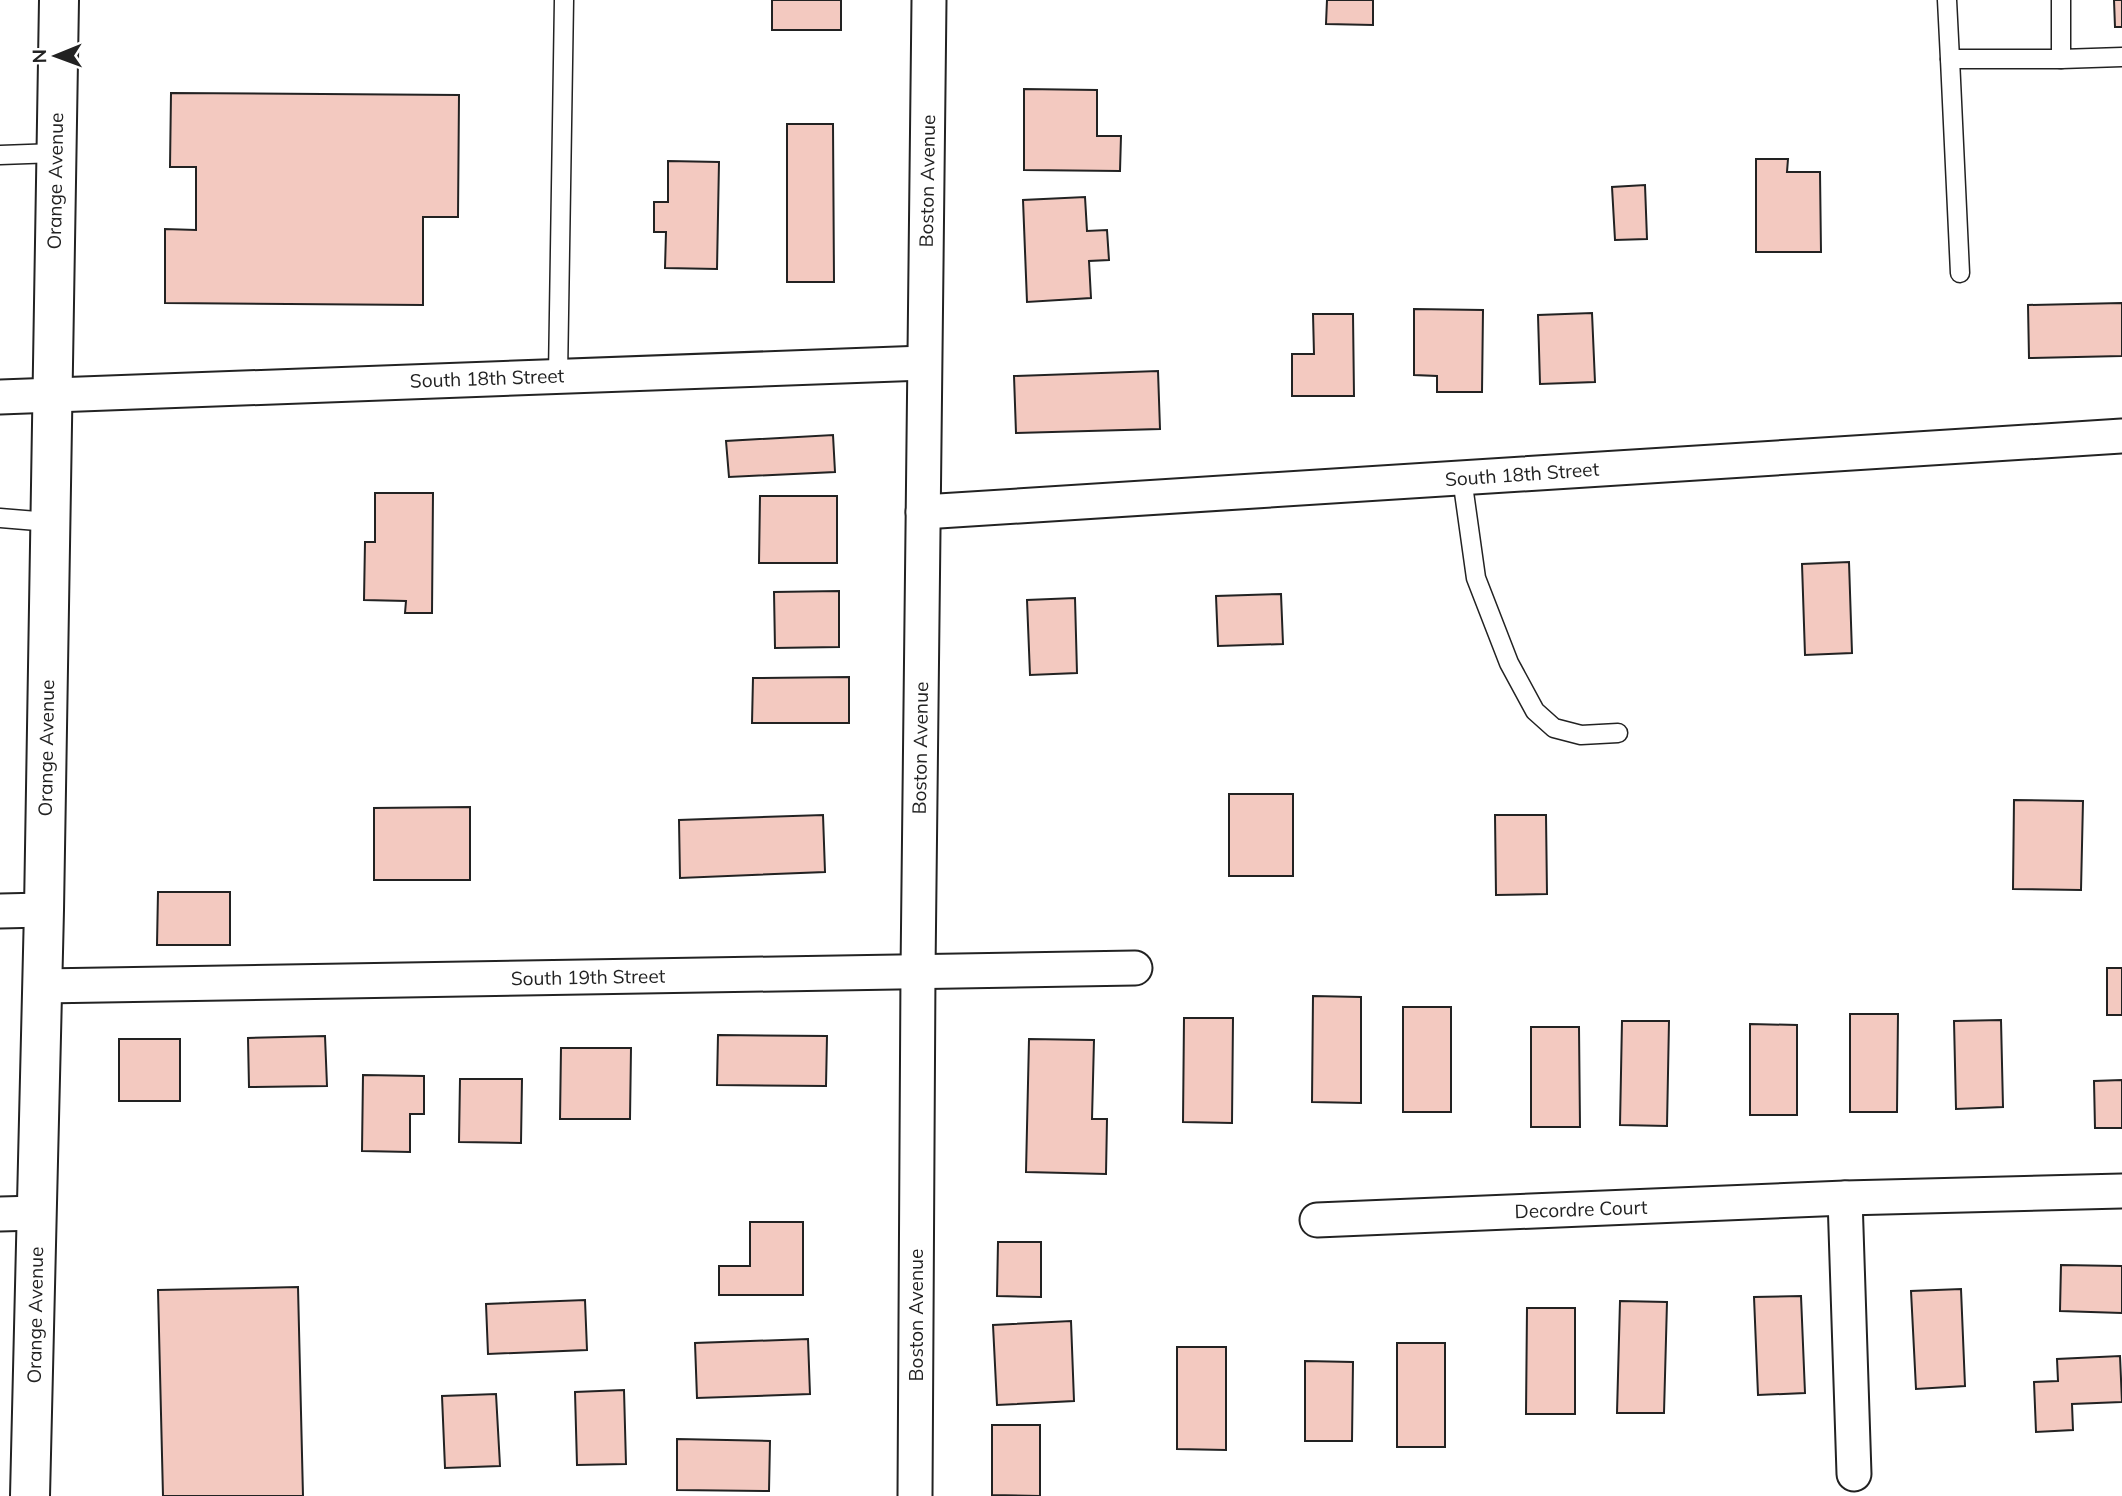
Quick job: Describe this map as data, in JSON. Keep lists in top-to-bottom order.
{
  "streets": {
    "main road": ["Orange Avenue"],
    "street": [
      "Boston Avenue",
      "South 18th Street",
      "South 19th Street",
      "Decordre Court"
    ]
  },
  "crossings": [
    ["Orange Avenue", "South 18th Street"],
    ["Orange Avenue", "South 19th Street"],
    ["Boston Avenue", "South 18th Street"],
    ["Boston Avenue", "South 19th Street"]
  ],
  "north": "left"
}
